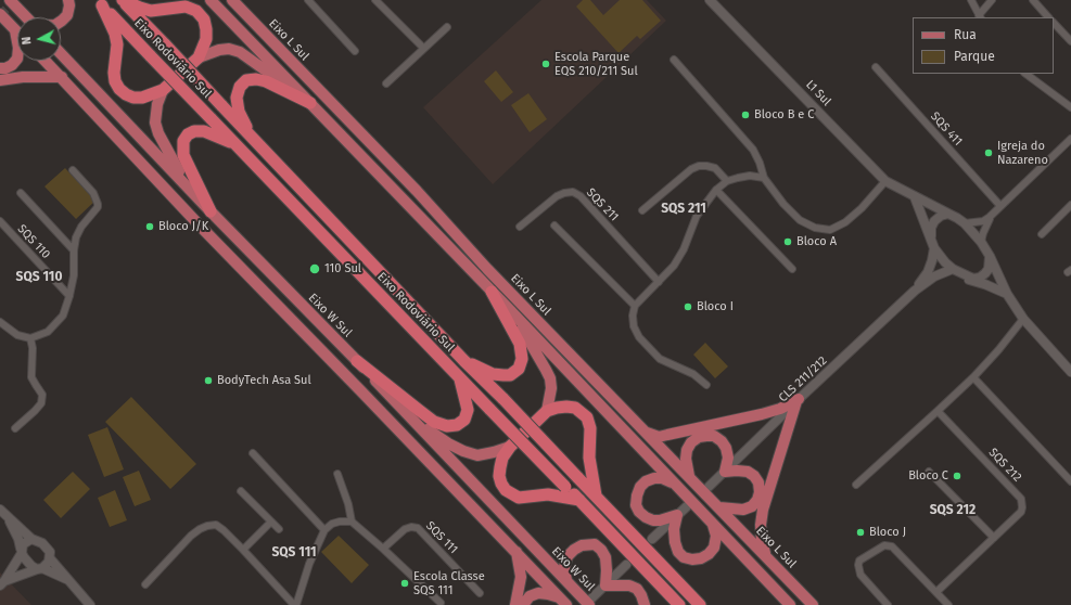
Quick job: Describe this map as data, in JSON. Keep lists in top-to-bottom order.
{
  "streets": {
    "highway": ["Eixo Rodoviário Sul"],
    "main road": ["Eixo L Sul", "Eixo W Sul"],
    "street": [
      "L1 Sul",
      "SQS 411",
      "SQS 211",
      "SQS 110",
      "CLS 211/212",
      "SQS 212",
      "SQS 111"
    ]
  },
  "districts": [
    "SQS 211",
    "SQS 110",
    "SQS 212",
    "SQS 111"
  ],
  "places": [
    "Escola Parque EQS 210/211 Sul",
    "Bloco B e C",
    "Igreja do Nazareno",
    "Bloco J/K",
    "Bloco A",
    "110 Sul",
    "Bloco I",
    "BodyTech Asa Sul",
    "Bloco C",
    "Bloco J",
    "Escola Classe SQS 111"
  ],
  "legend": ["Rua", "Parque"],
  "north": "left"
}
